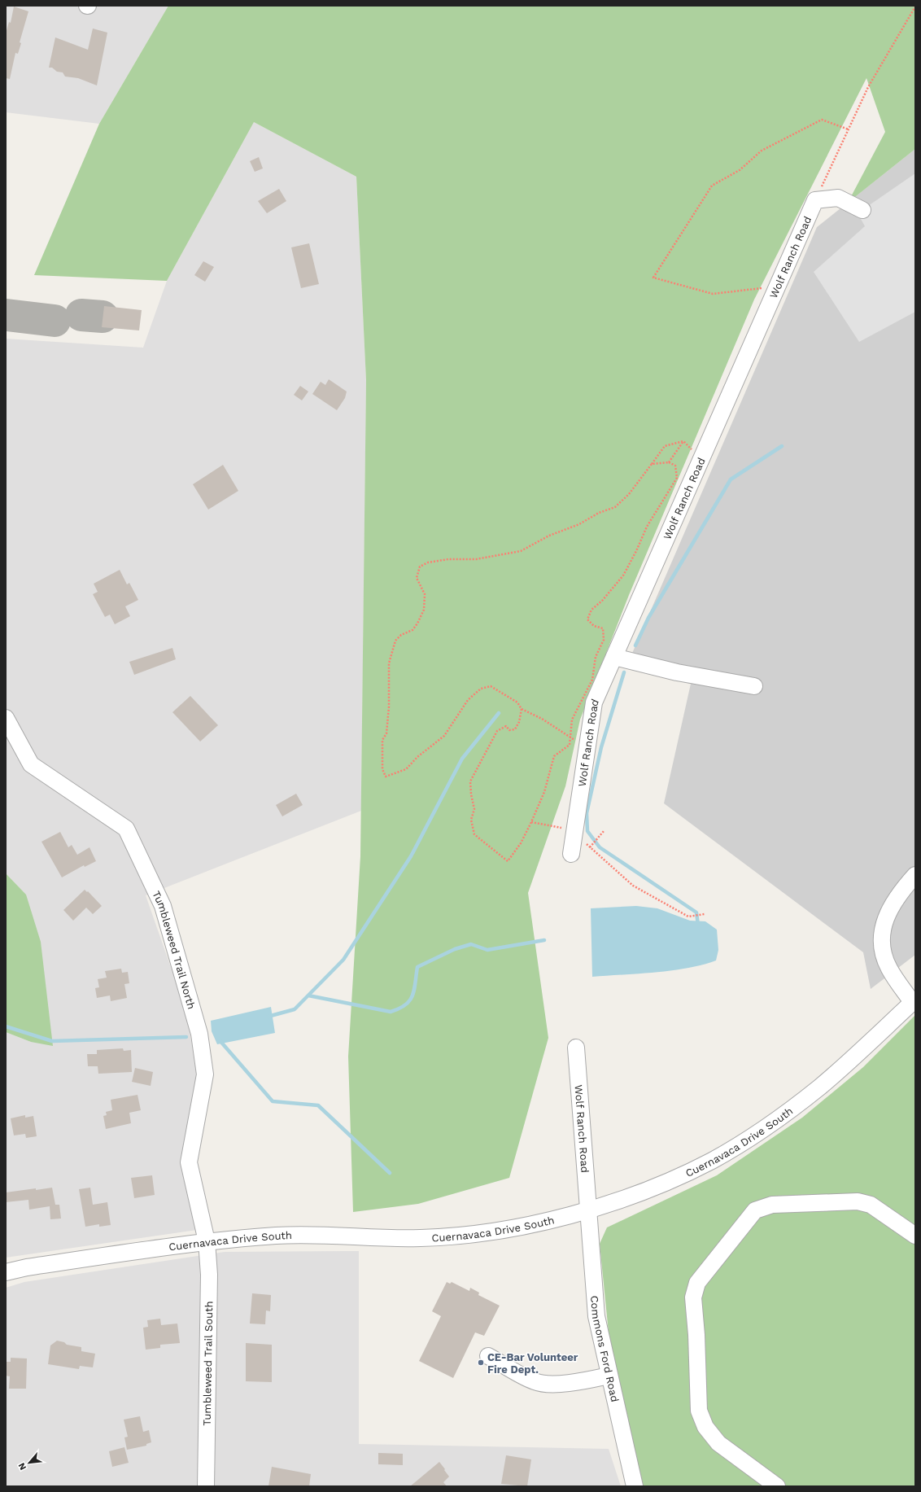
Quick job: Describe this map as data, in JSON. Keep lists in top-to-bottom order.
{
  "streets": {
    "street": [
      "Wolf Ranch Road",
      "Tumbleweed Trail North",
      "Cuernavaca Drive South",
      "Commons Ford Road",
      "Tumbleweed Trail South"
    ]
  },
  "crossings": [
    ["Wolf Ranch Road", "Cuernavaca Drive South"],
    ["Wolf Ranch Road", "Commons Ford Road"],
    ["Tumbleweed Trail North", "Cuernavaca Drive South"],
    ["Tumbleweed Trail North", "Tumbleweed Trail South"],
    ["Cuernavaca Drive South", "Commons Ford Road"],
    ["Cuernavaca Drive South", "Tumbleweed Trail South"]
  ],
  "places": ["CE-Bar Volunteer Fire Dept."],
  "north": "bottom left"
}
